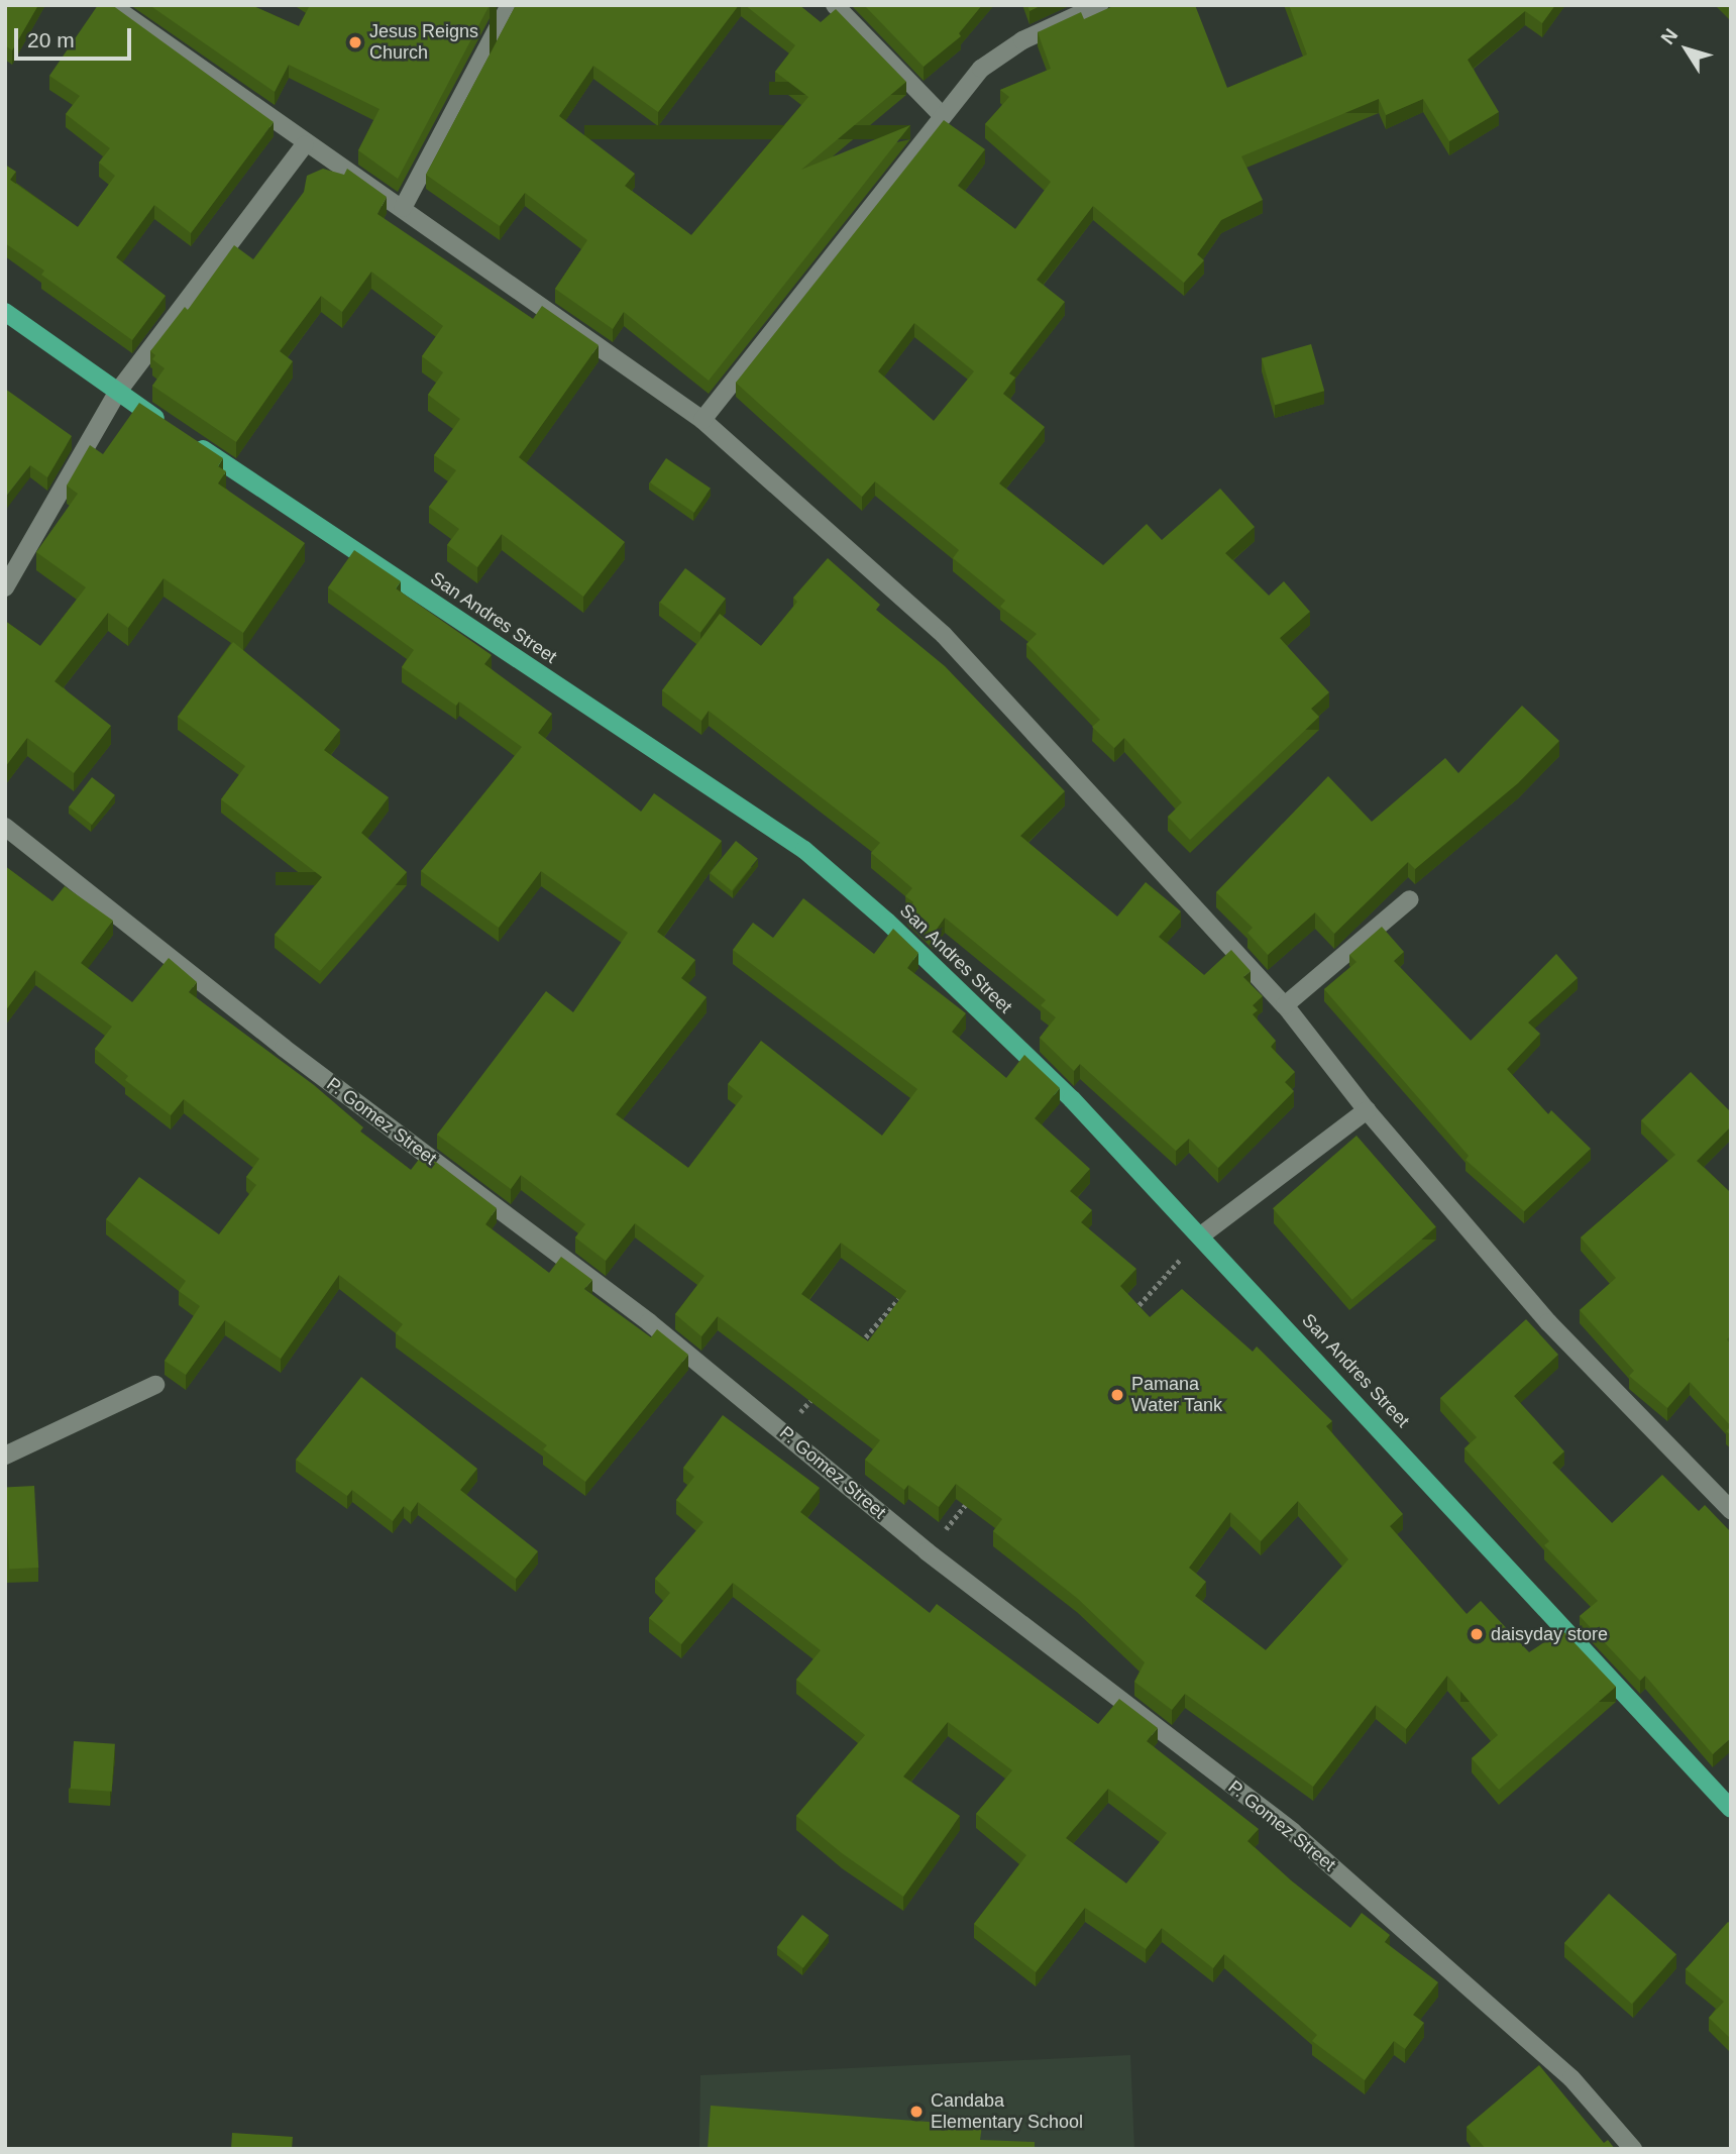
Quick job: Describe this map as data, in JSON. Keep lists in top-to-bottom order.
{
  "streets": {
    "main road": ["San Andres Street"],
    "street": ["P. Gomez Street"]
  },
  "places": [
    "Jesus Reigns Church",
    "Pamana Water Tank",
    "daisyday store",
    "Candaba Elementary School"
  ],
  "scale_bar": "20 m",
  "north": "top left"
}
